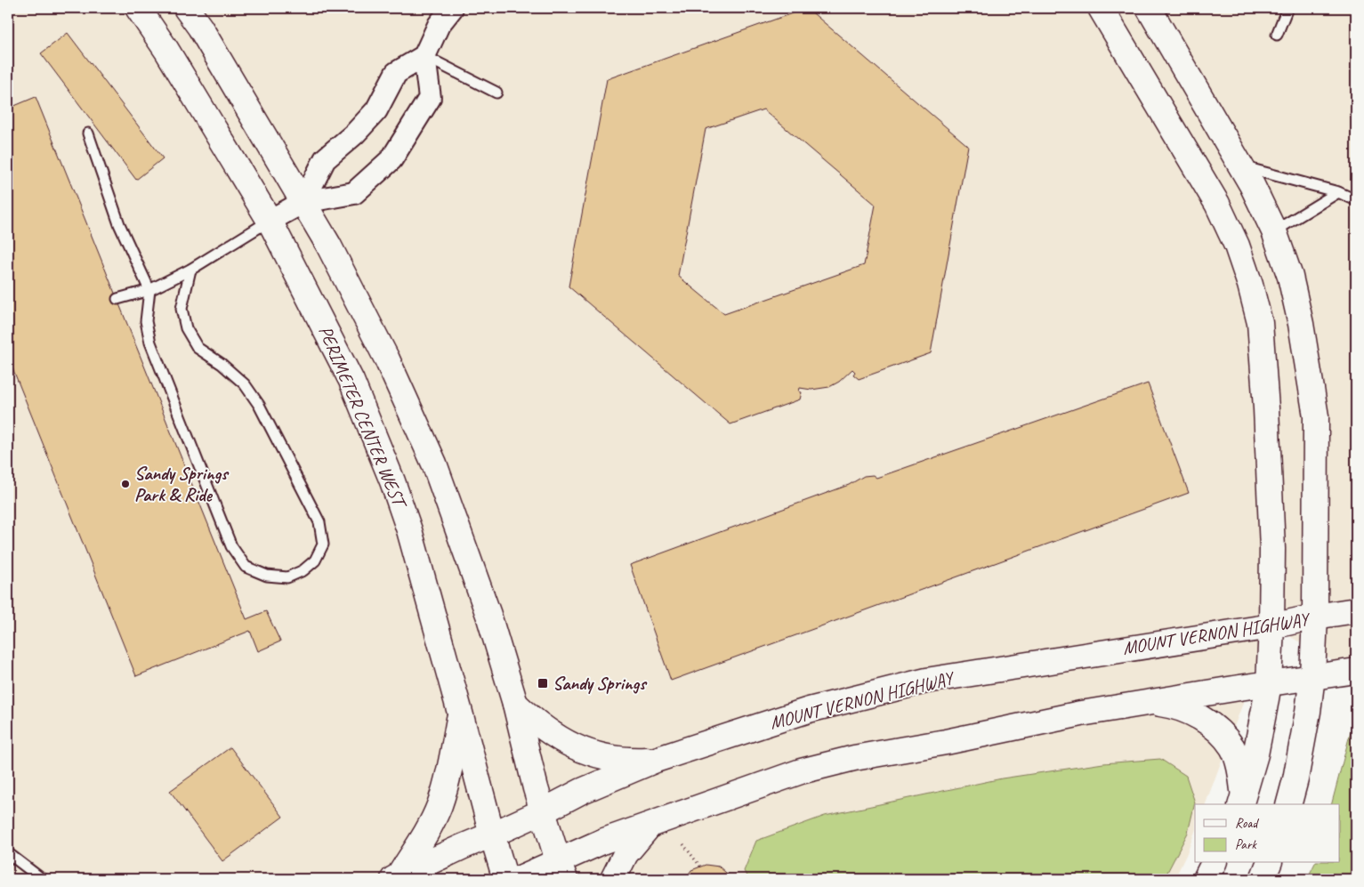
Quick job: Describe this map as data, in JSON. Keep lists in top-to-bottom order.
{
  "streets": {
    "main road": ["PERIMETER CENTER WEST", "MOUNT VERNON HIGHWAY"]
  },
  "crossings": [
    ["PERIMETER CENTER WEST", "MOUNT VERNON HIGHWAY"]
  ],
  "places": {
    "other": ["Sandy Springs Park & Ride"],
    "transit": ["Sandy Springs"]
  },
  "legend": ["Road", "Park"]
}
